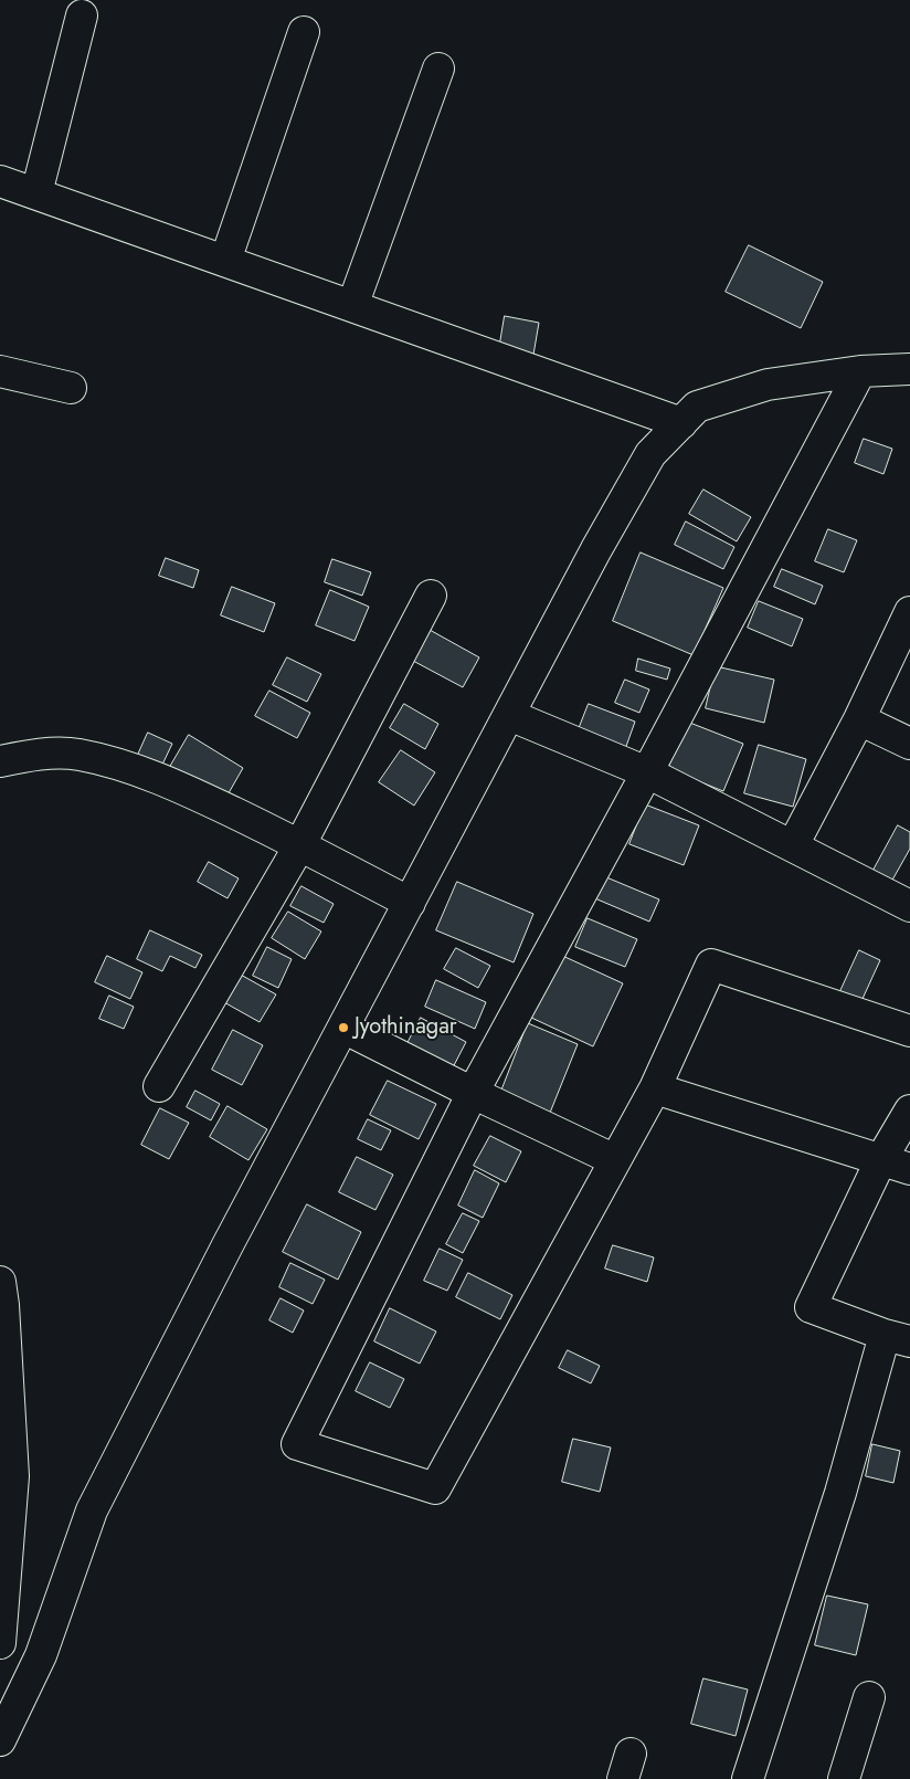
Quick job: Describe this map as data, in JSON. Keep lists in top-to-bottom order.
{
  "places": ["Jyothinagar"]
}
